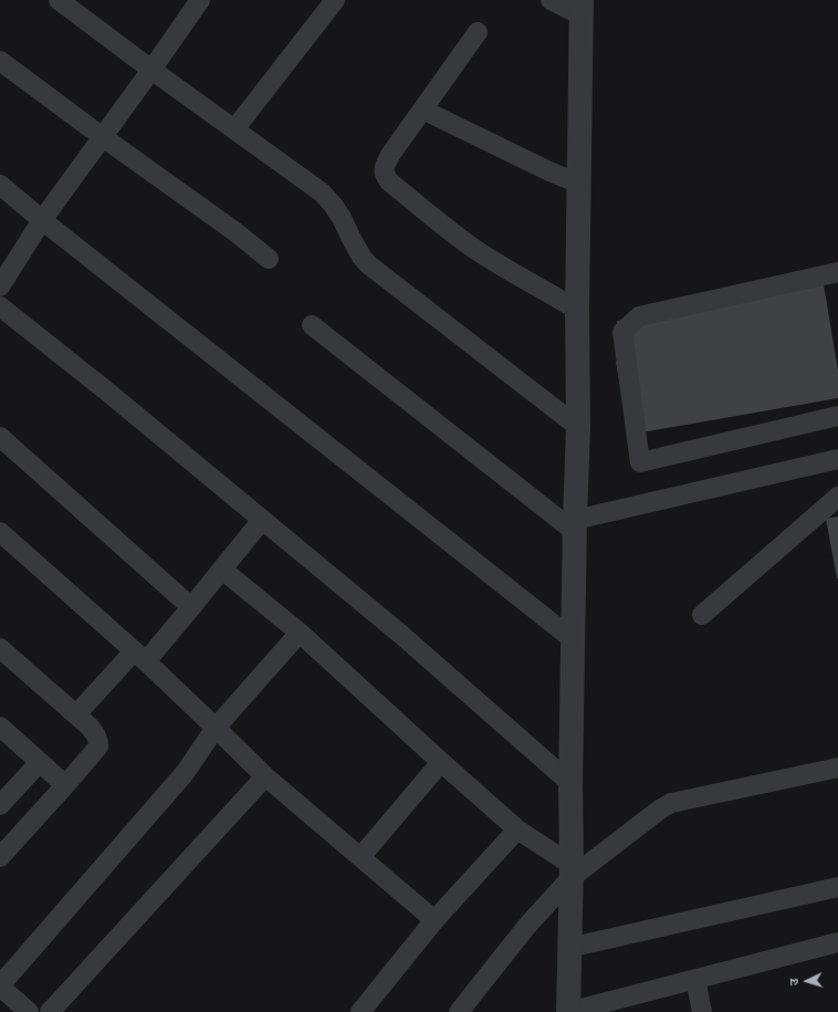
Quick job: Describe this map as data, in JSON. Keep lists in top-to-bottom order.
{
  "north": "left"
}
